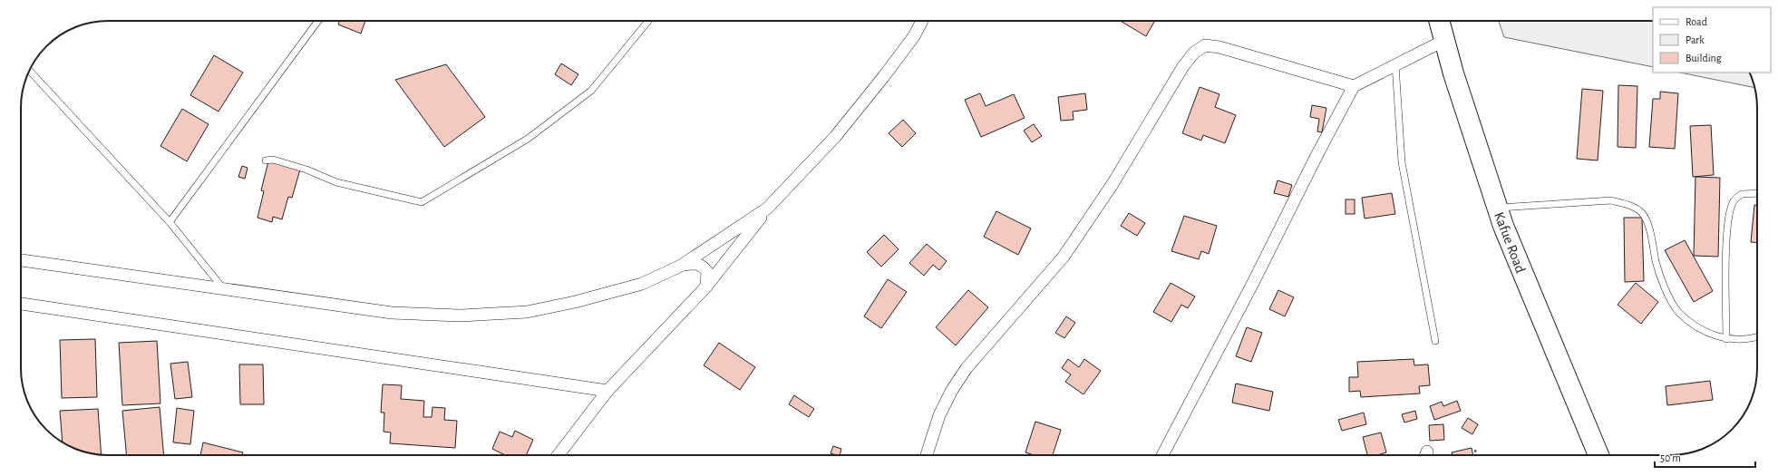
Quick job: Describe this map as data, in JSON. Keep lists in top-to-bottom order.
{
  "streets": {
    "highway": ["Kafue Road"]
  },
  "legend": ["Road", "Park", "Building"],
  "scale_bar": "50 m"
}
